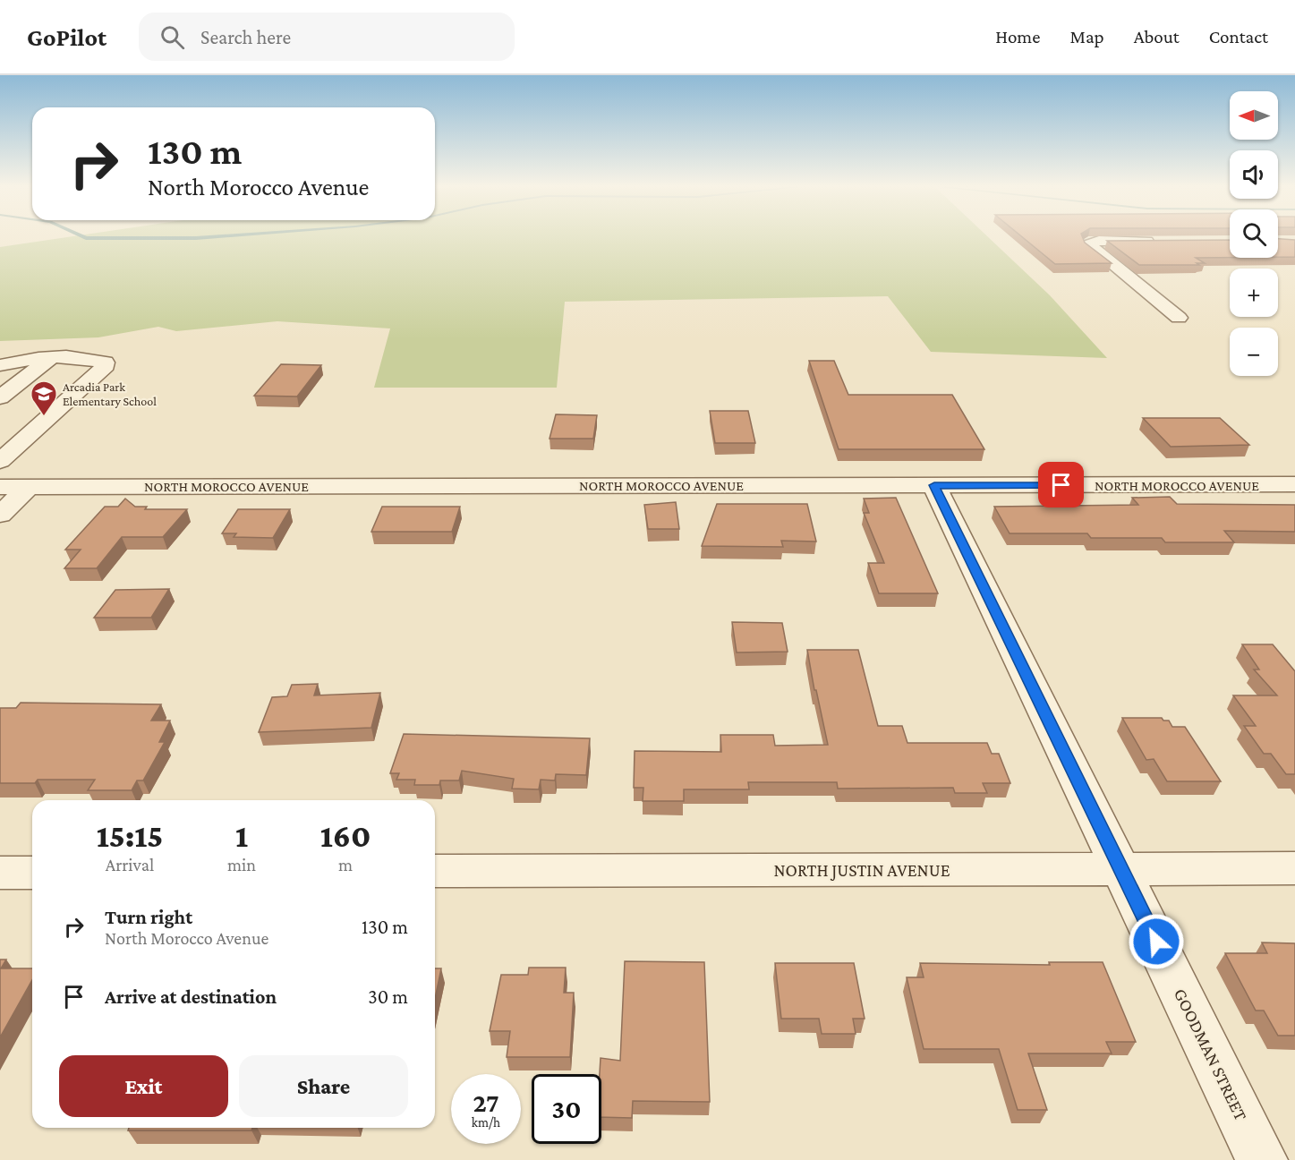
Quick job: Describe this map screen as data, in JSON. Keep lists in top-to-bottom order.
{
  "streets": {
    "street": ["NORTH MOROCCO AVENUE", "NORTH JUSTIN AVENUE", "GOODMAN STREET"]
  },
  "crossings": [
    ["NORTH MOROCCO AVENUE", "GOODMAN STREET"],
    ["NORTH JUSTIN AVENUE", "GOODMAN STREET"]
  ],
  "places": {
    "school or university": ["Arcadia Park Elementary School"]
  },
  "north": "left",
  "page": {
    "header": "GoPilot",
    "search": "Search here",
    "nav": [
      "Home",
      "Map",
      "About",
      "Contact"
    ],
    "map_buttons": ["+", "−"],
    "turn": ["130 m", "North Morocco Avenue"],
    "eta": [
      "15:15",
      "Arrival",
      "1",
      "min",
      "160",
      "m"
    ],
    "list": [
      {
        "name": "Turn right",
        "note": "North Morocco Avenue",
        "value": "130 m"
      },
      {
        "name": "Arrive at destination",
        "value": "30 m"
      }
    ],
    "buttons": ["Exit", "Share"],
    "speed": "27 km/h",
    "limit": "30"
  }
}
